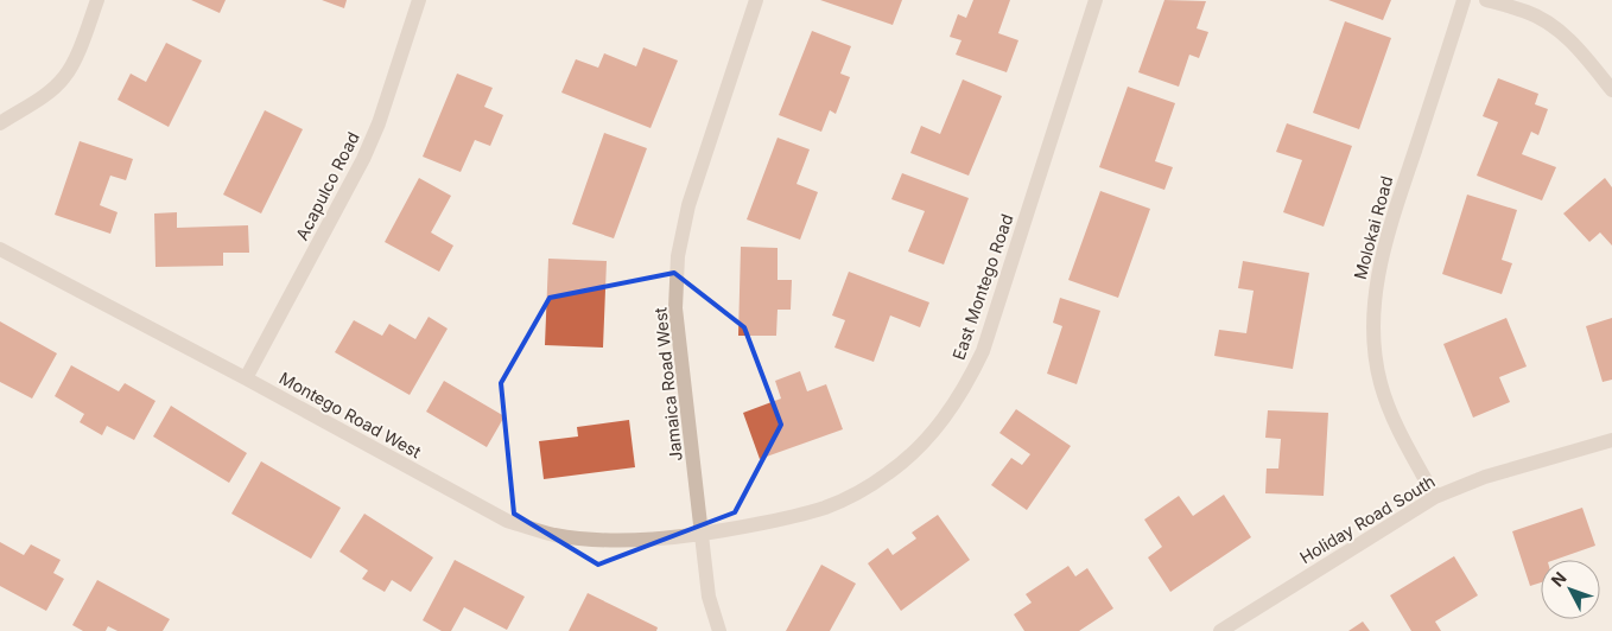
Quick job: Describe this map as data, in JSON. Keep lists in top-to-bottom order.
{
  "streets": {
    "street": [
      "Acapulco Road",
      "Molokai Road",
      "East Montego Road",
      "Jamaica Road West",
      "Montego Road West",
      "Holiday Road South"
    ]
  },
  "crossings": [
    ["Acapulco Road", "Montego Road West"],
    ["Molokai Road", "Holiday Road South"],
    ["East Montego Road", "Jamaica Road West"],
    ["East Montego Road", "Montego Road West"],
    ["Jamaica Road West", "Montego Road West"]
  ],
  "north": "top left"
}
